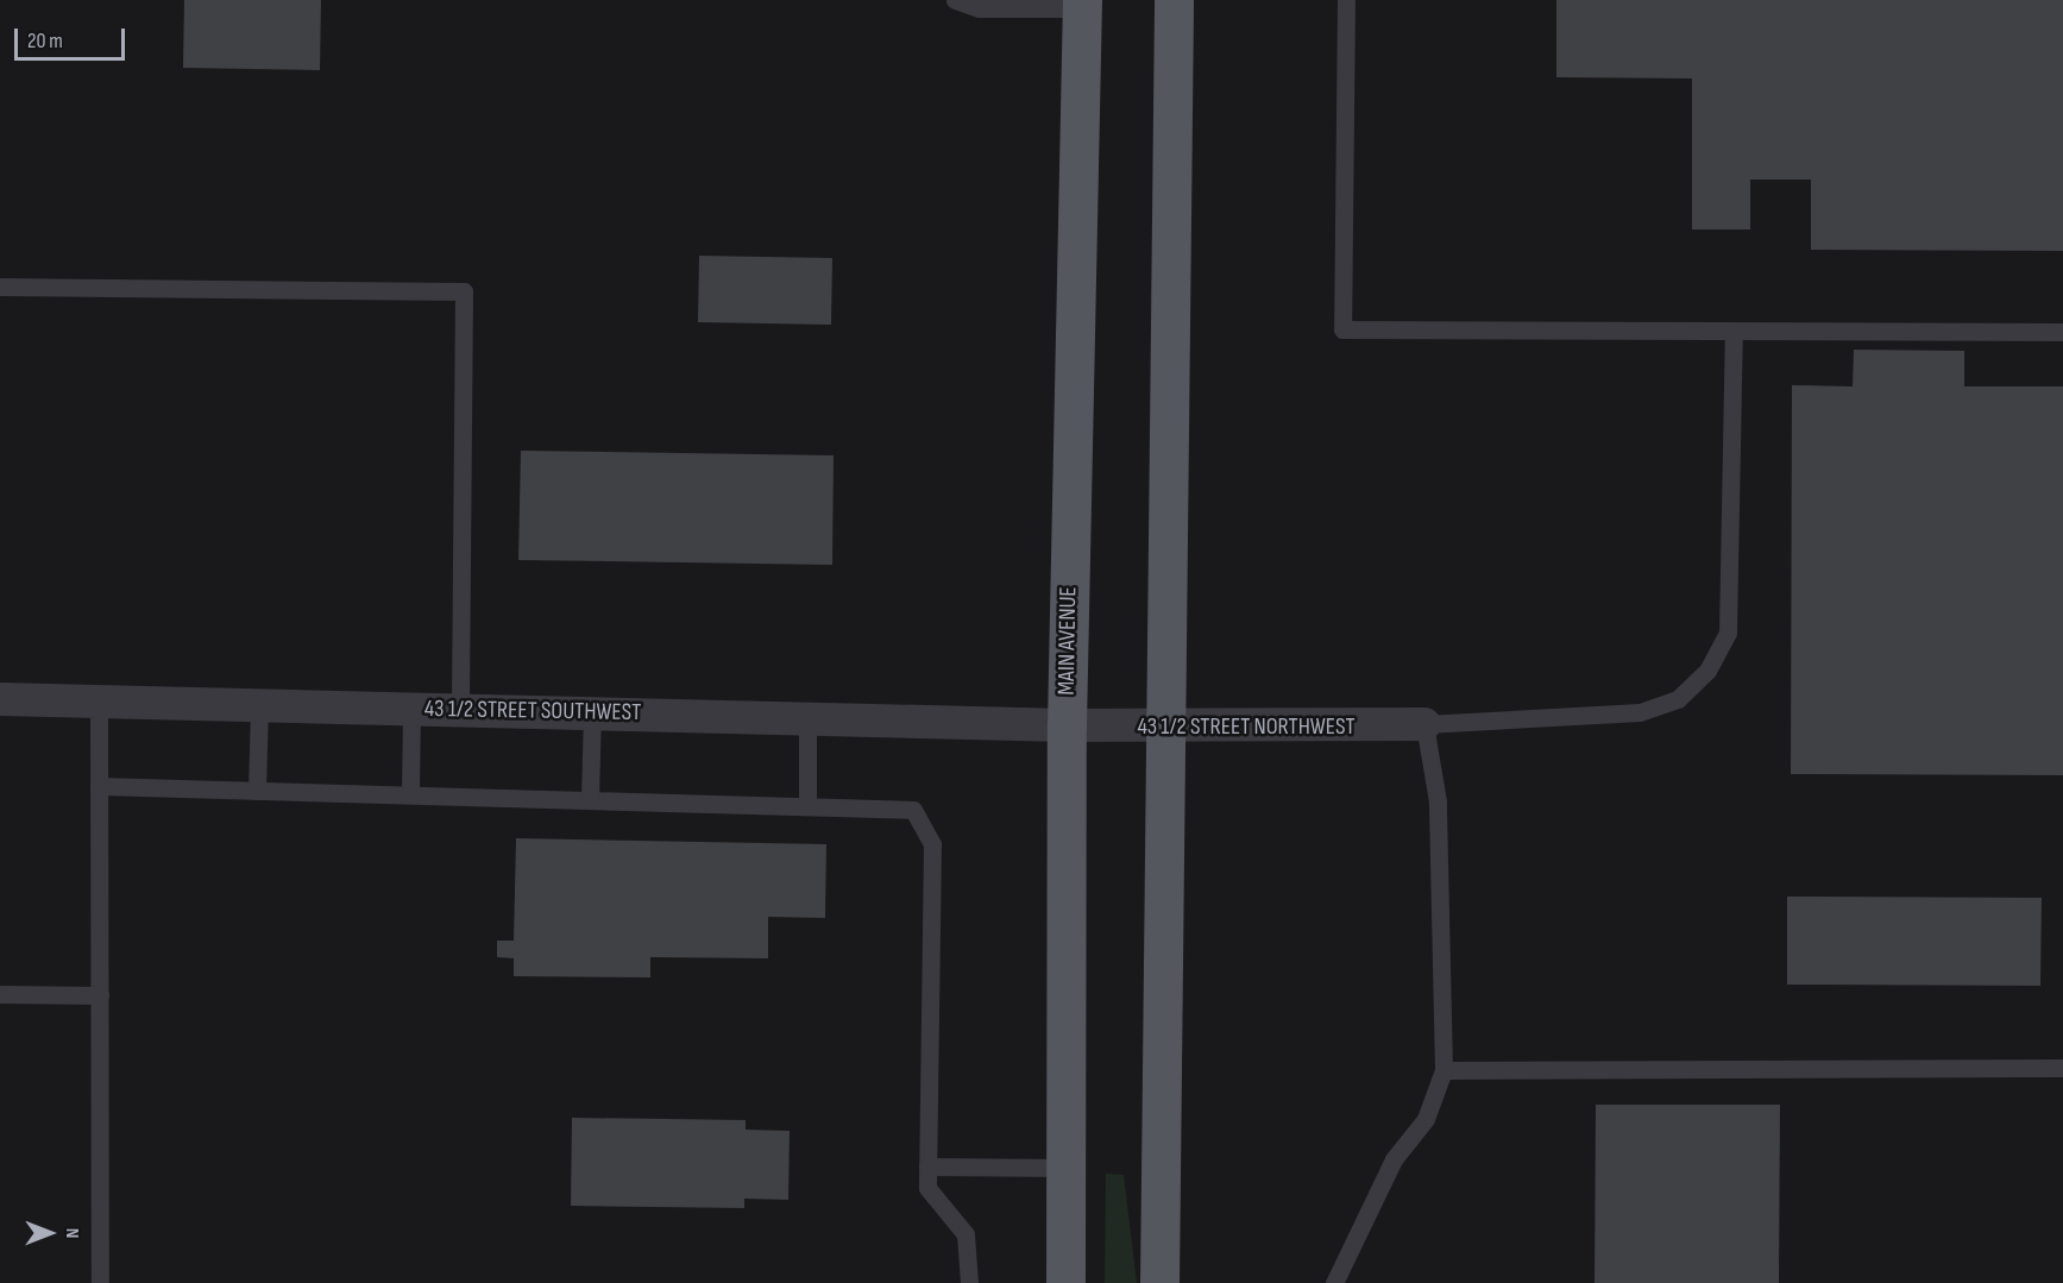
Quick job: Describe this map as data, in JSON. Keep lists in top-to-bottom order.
{
  "streets": {
    "main road": ["MAIN AVENUE"],
    "street": ["43 1/2 STREET SOUTHWEST", "43 1/2 STREET NORTHWEST"]
  },
  "crossings": [
    ["MAIN AVENUE", "43 1/2 STREET SOUTHWEST"],
    ["MAIN AVENUE", "43 1/2 STREET NORTHWEST"],
    ["43 1/2 STREET SOUTHWEST", "43 1/2 STREET NORTHWEST"]
  ],
  "scale_bar": "20 m",
  "north": "right"
}
